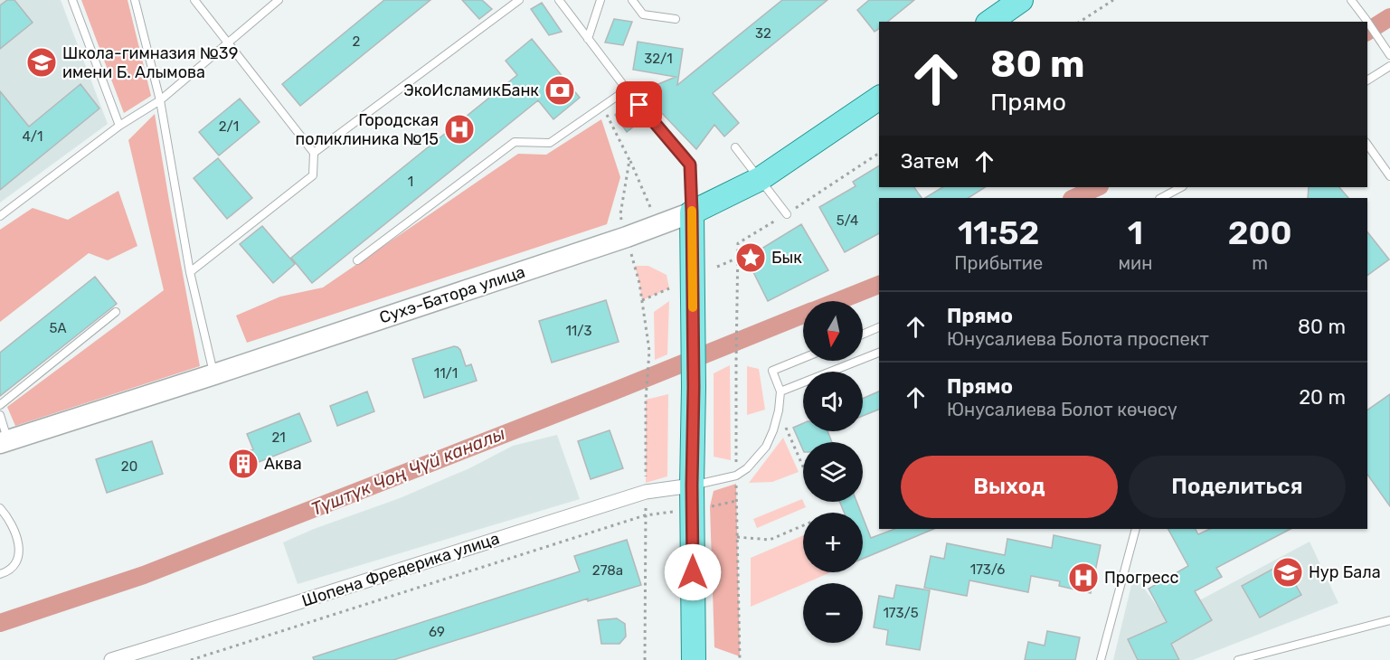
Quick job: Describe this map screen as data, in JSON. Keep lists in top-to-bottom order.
{
  "streets": {
    "main road": ["Сухэ-Батора улица"],
    "street": ["Шопена Фредерика улица"]
  },
  "water": ["Түштүк Чоң Чүй каналы"],
  "places": {
    "school or university": ["Школа-гимназия №39 имени Б. Алымова", "Нур Бала"],
    "bank": ["ЭкоИсламикБанк"],
    "hospital": ["Городская поликлиника №15", "Прогресс"],
    "place": ["Бык"],
    "building": ["Аква"]
  },
  "house_numbers": [
    "32",
    "2",
    "32/1",
    "2/1",
    "4/1",
    "1",
    "5/4",
    "5А",
    "11/3",
    "11/1",
    "21",
    "20",
    "173/6",
    "278а",
    "173/5",
    "69"
  ],
  "north": "bottom",
  "page": {
    "turn": ["80 m", "Прямо"],
    "then": "Затем",
    "eta": [
      "11:52",
      "Прибытие",
      "1",
      "мин",
      "200",
      "m"
    ],
    "list": [
      {
        "name": "Прямо",
        "note": "Юнусалиева Болота проспект",
        "value": "80 m"
      },
      {
        "name": "Прямо",
        "note": "Юнусалиева Болот көчөсү",
        "value": "20 m"
      }
    ],
    "map_buttons": ["+", "−"],
    "buttons": ["Выход", "Поделиться"]
  }
}
